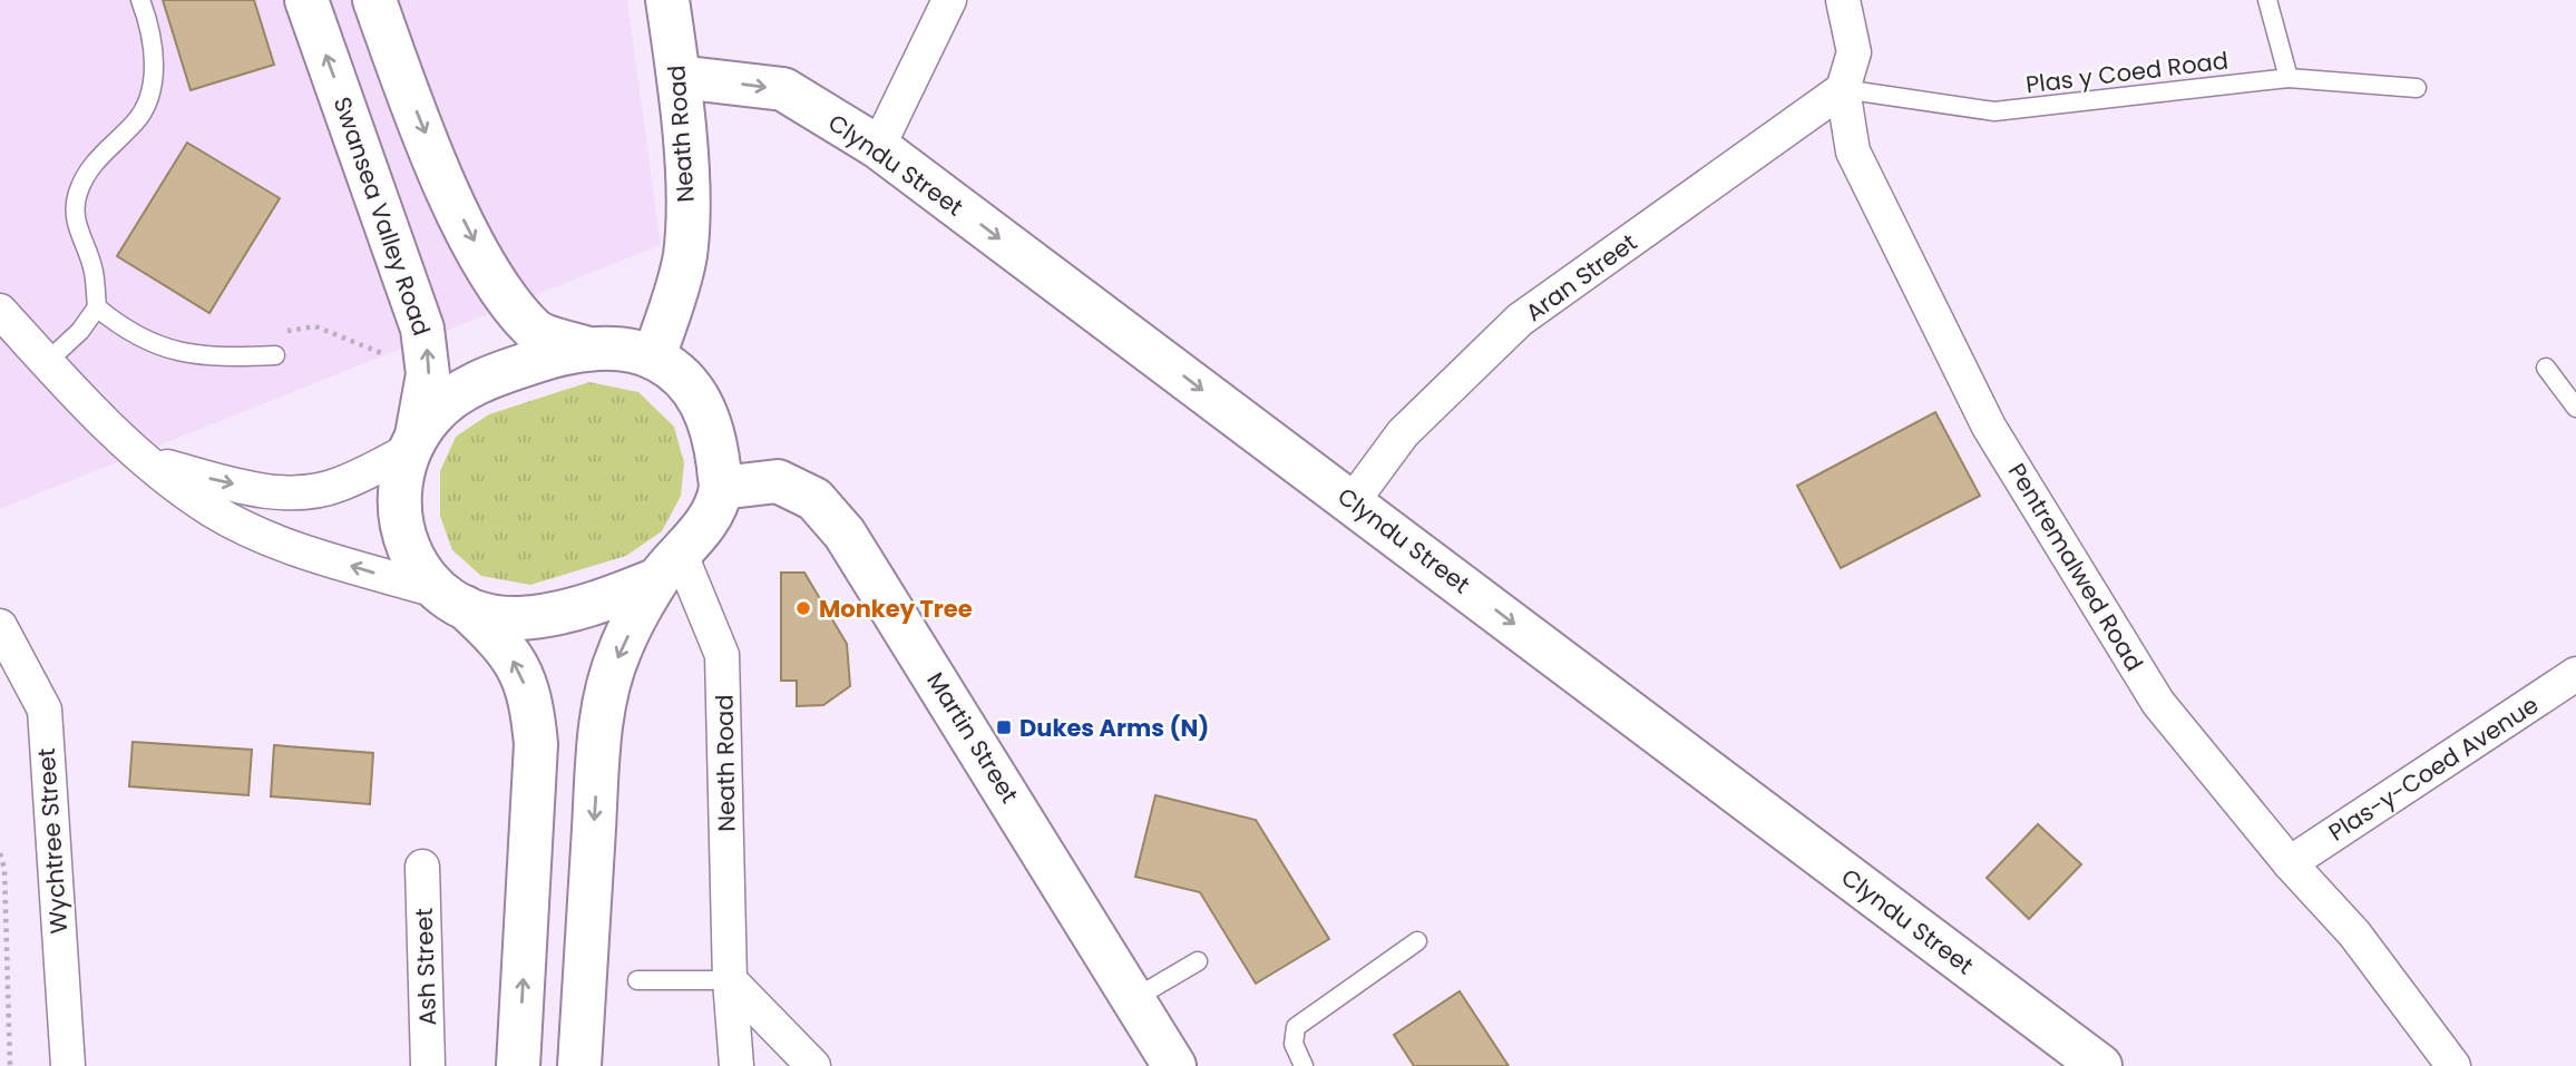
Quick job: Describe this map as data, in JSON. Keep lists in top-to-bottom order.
{
  "streets": {
    "main road": [
      "Neath Road",
      "Clyndu Street",
      "Swansea Valley Road",
      "Martin Street"
    ],
    "street": [
      "Aran Street",
      "Pentremalwed Road",
      "Plas-y-Coed Avenue",
      "Wychtree Street",
      "Ash Street"
    ],
    "lane": ["Plas y Coed Road"]
  },
  "crossings": [
    ["Plas y Coed Road", "Aran Street"],
    ["Plas y Coed Road", "Pentremalwed Road"],
    ["Neath Road", "Clyndu Street"],
    ["Clyndu Street", "Aran Street"],
    ["Aran Street", "Pentremalwed Road"],
    ["Pentremalwed Road", "Plas-y-Coed Avenue"]
  ],
  "one_way": ["Clyndu Street"],
  "places": {
    "other": ["Monkey Tree"],
    "transit": ["Dukes Arms (N)"]
  }
}
